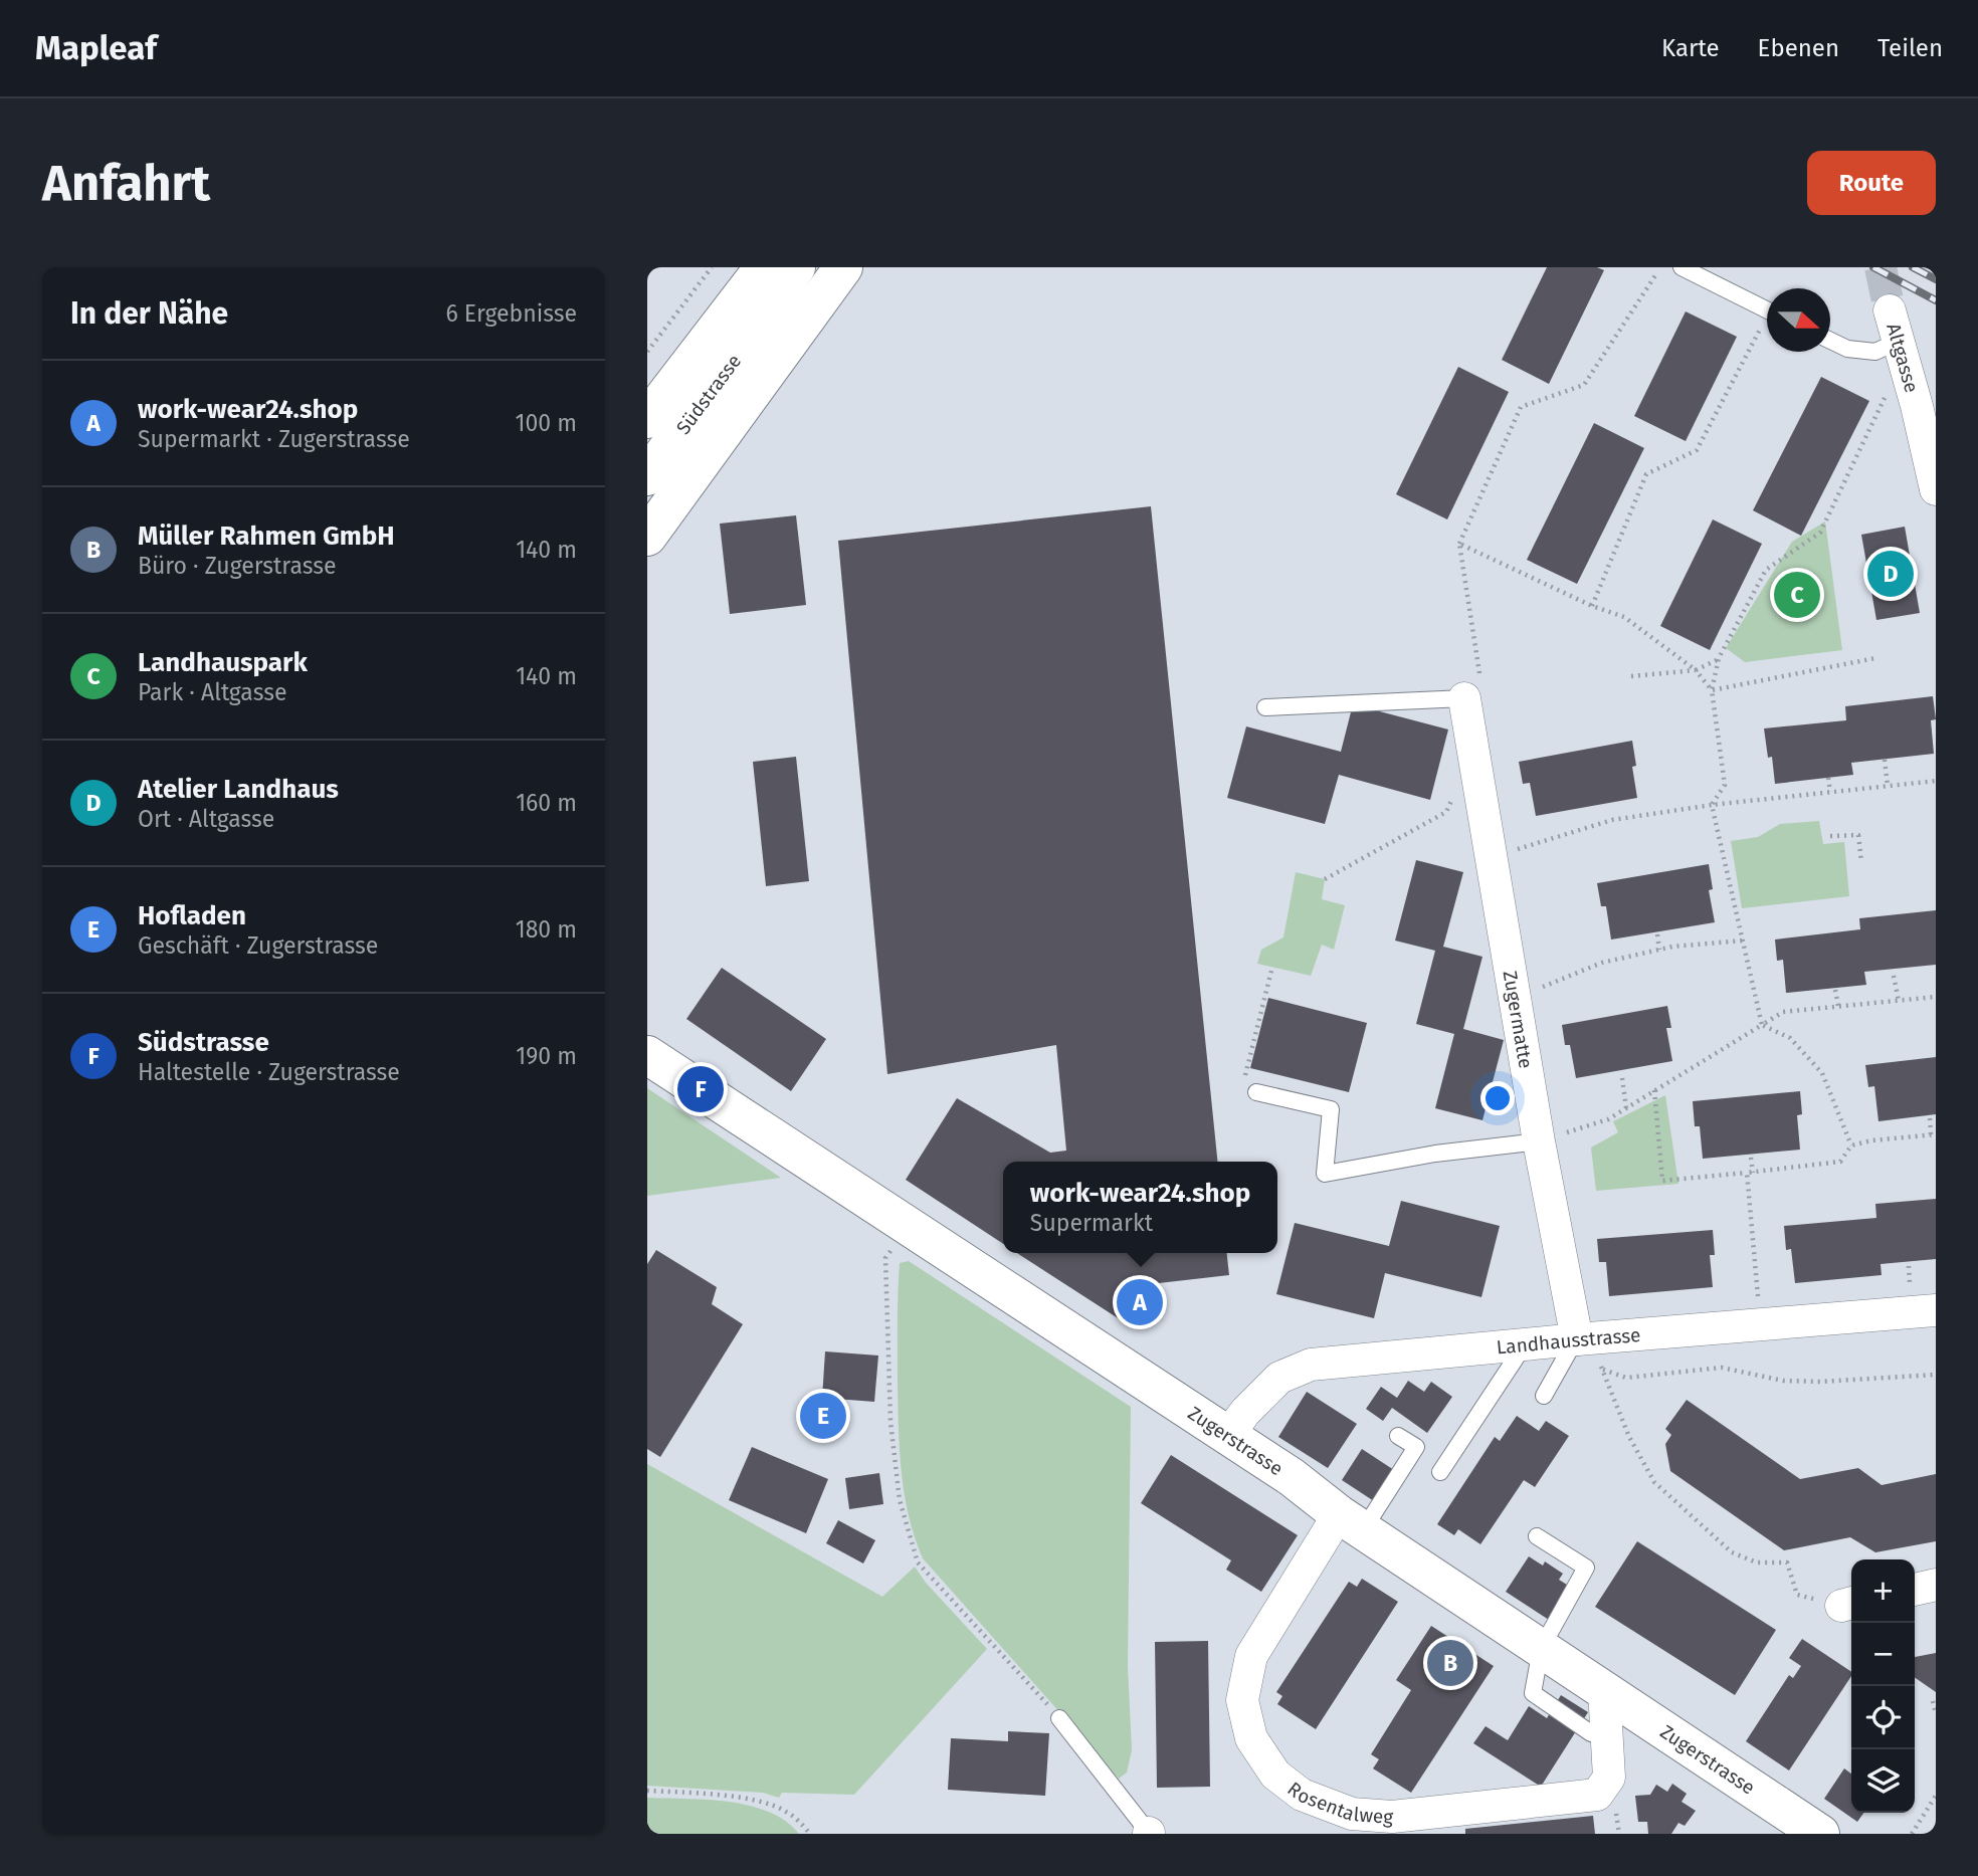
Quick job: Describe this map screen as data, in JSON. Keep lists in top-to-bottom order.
{
  "streets": {
    "street": [
      "Altgasse",
      "Südstrasse",
      "Zugermatte",
      "Landhausstrasse",
      "Zugerstrasse",
      "Rosentalweg"
    ]
  },
  "crossings": [
    ["Zugermatte", "Landhausstrasse"],
    ["Landhausstrasse", "Zugerstrasse"],
    ["Zugerstrasse", "Rosentalweg"]
  ],
  "north": "right",
  "page": {
    "header": "Mapleaf",
    "nav": ["Karte", "Ebenen", "Teilen"],
    "buttons": "Route",
    "title": "Anfahrt",
    "heading": ["In der Nähe", "6 Ergebnisse"],
    "list": [
      {
        "mark": "A",
        "name": "work-wear24.shop",
        "note": "Supermarkt · Zugerstrasse",
        "value": "100 m"
      },
      {
        "mark": "B",
        "name": "Müller Rahmen GmbH",
        "note": "Büro · Zugerstrasse",
        "value": "140 m"
      },
      {
        "mark": "C",
        "name": "Landhauspark",
        "note": "Park · Altgasse",
        "value": "140 m"
      },
      {
        "mark": "D",
        "name": "Atelier Landhaus",
        "note": "Ort · Altgasse",
        "value": "160 m"
      },
      {
        "mark": "E",
        "name": "Hofladen",
        "note": "Geschäft · Zugerstrasse",
        "value": "180 m"
      },
      {
        "mark": "F",
        "name": "Südstrasse",
        "note": "Haltestelle · Zugerstrasse",
        "value": "190 m"
      }
    ],
    "pins": [
      "D",
      "C",
      "F",
      "A",
      "E",
      "B"
    ],
    "popup": ["work-wear24.shop", "Supermarkt"],
    "map_buttons": ["+", "−"]
  }
}
